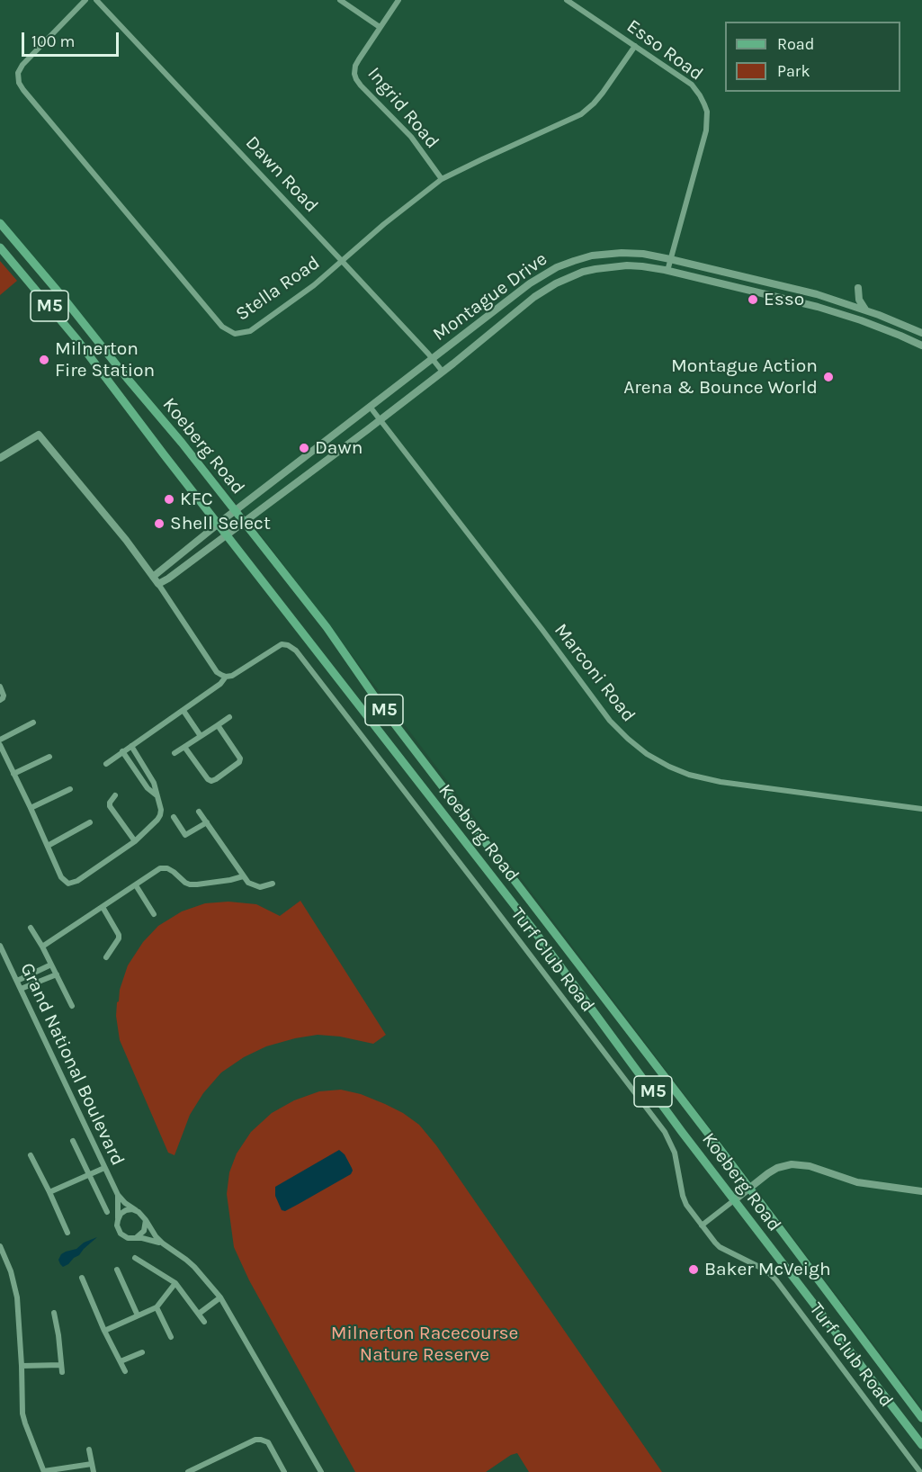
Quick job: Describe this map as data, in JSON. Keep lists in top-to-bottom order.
{
  "streets": {
    "main road": ["Montague Drive", "M5", "Koeberg Road"],
    "street": [
      "Esso Road",
      "Ingrid Road",
      "Dawn Road",
      "Stella Road",
      "Marconi Road",
      "Turf Club Road",
      "Grand National Boulevard"
    ]
  },
  "crossings": [
    ["Esso Road", "Stella Road"],
    ["Esso Road", "Montague Drive"],
    ["Ingrid Road", "Stella Road"],
    ["Dawn Road", "Stella Road"],
    ["Dawn Road", "Montague Drive"],
    ["Montague Drive", "Koeberg Road"],
    ["Montague Drive", "Marconi Road"]
  ],
  "parks": ["Milnerton Racecourse Nature Reserve"],
  "places": [
    "Esso",
    "Milnerton Fire Station",
    "Montague Action Arena & Bounce World",
    "Dawn",
    "KFC",
    "Shell Select",
    "Baker McVeigh"
  ],
  "legend": ["Road", "Park"],
  "scale_bar": "100 m"
}
